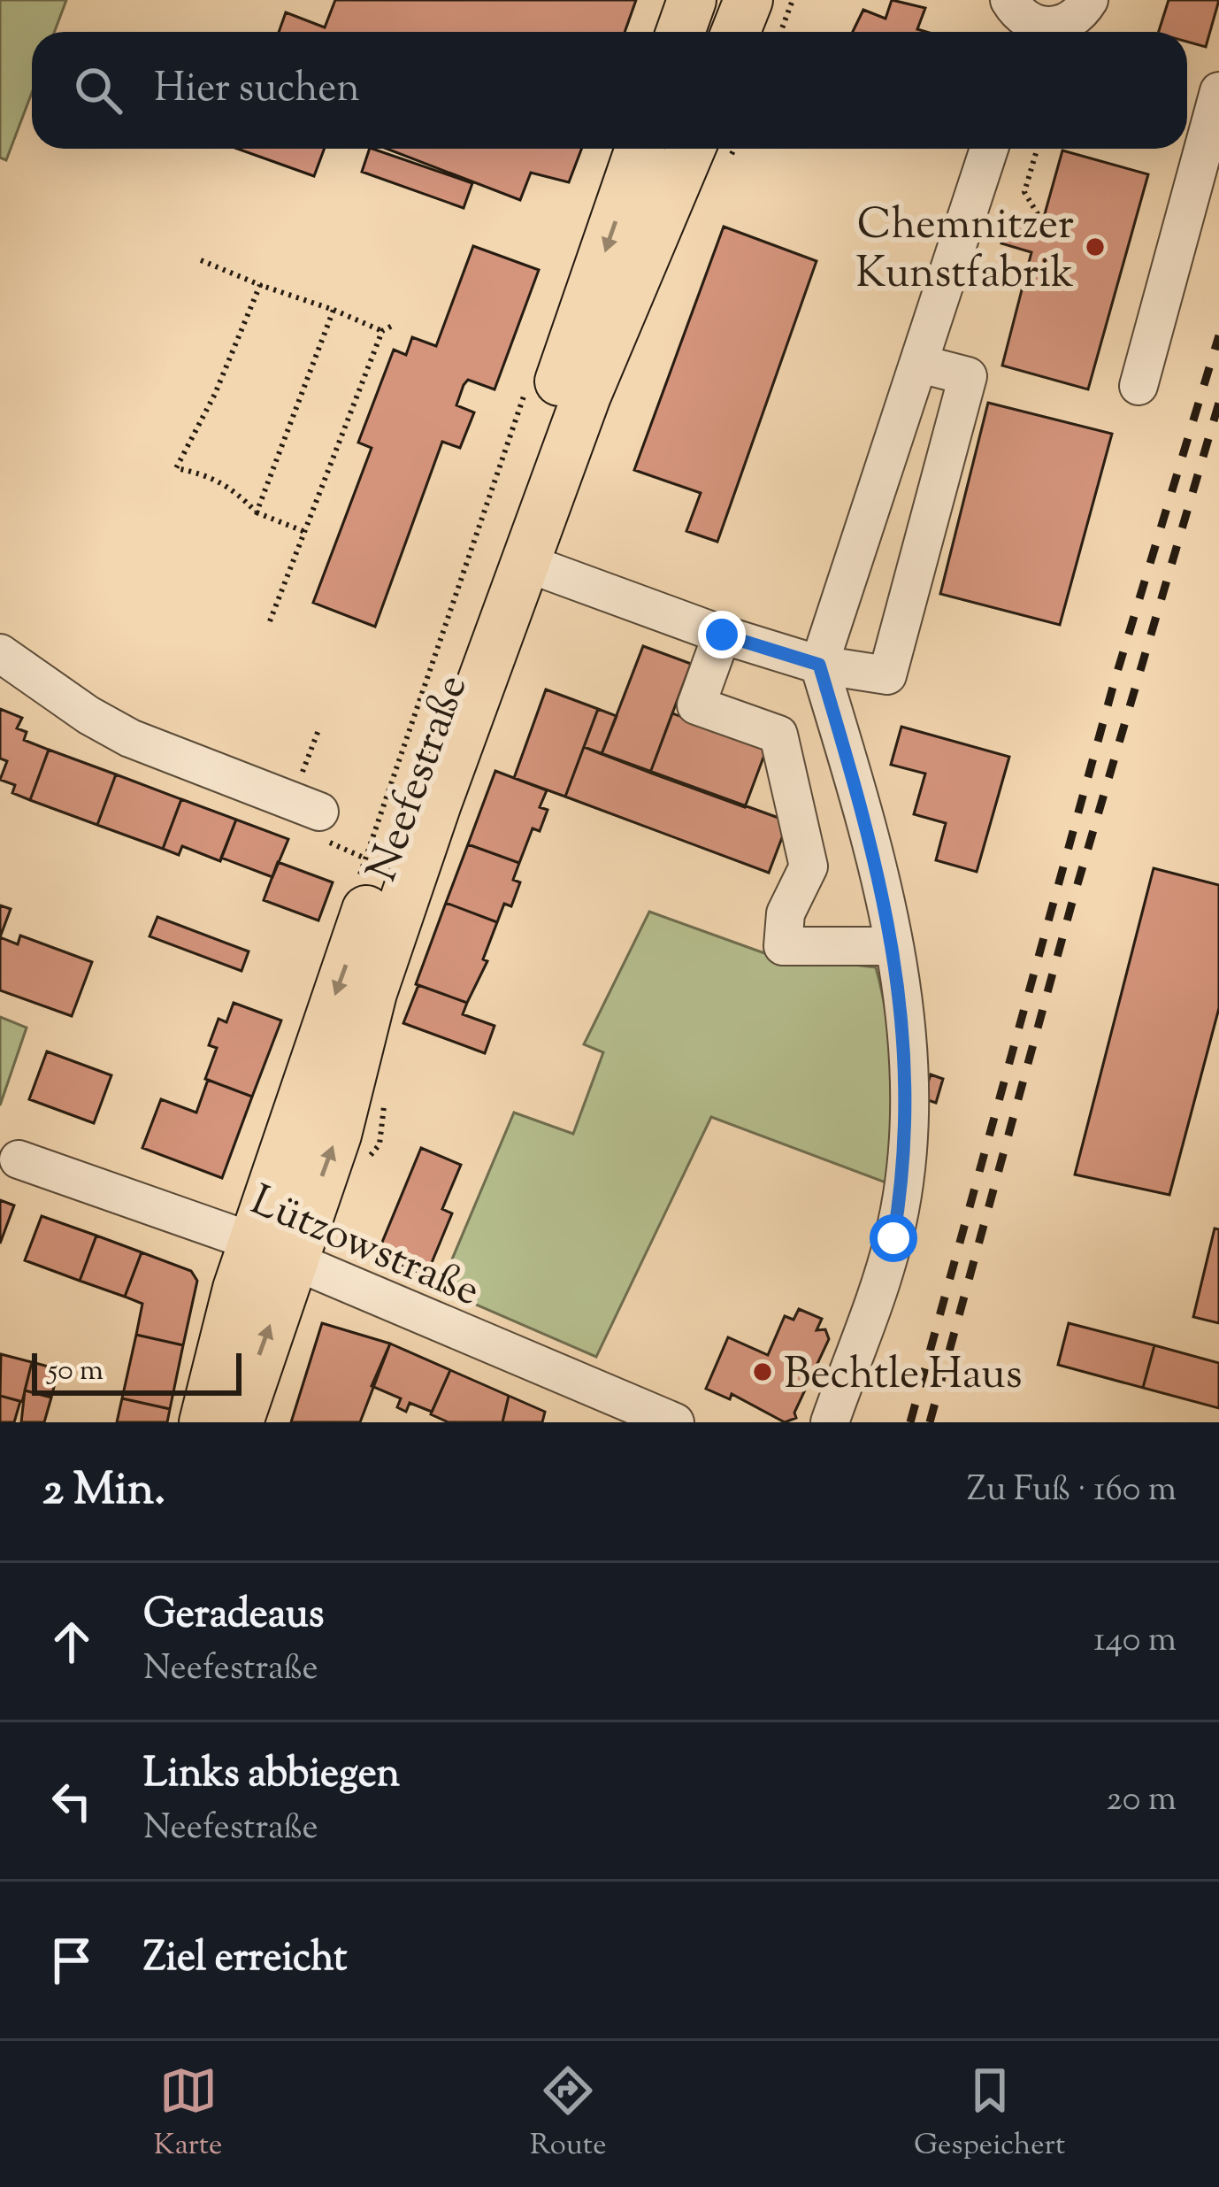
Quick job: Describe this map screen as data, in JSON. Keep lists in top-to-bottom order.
{
  "streets": {
    "main road": ["Neefestraße"],
    "street": ["Lützowstraße"]
  },
  "crossings": [
    ["Neefestraße", "Lützowstraße"]
  ],
  "places": ["Chemnitzer Kunstfabrik", "Bechtle Haus"],
  "scale_bar": "50 m",
  "page": {
    "search": "Hier suchen",
    "scale": "50 m",
    "heading": ["2 Min.", "Zu Fuß · 160 m"],
    "list": [
      ["Geradeaus", "Neefestraße", "140 m"],
      ["Links abbiegen", "Neefestraße", "20 m"],
      "Ziel erreicht"
    ],
    "nav": ["Karte", "Route", "Gespeichert"]
  }
}
